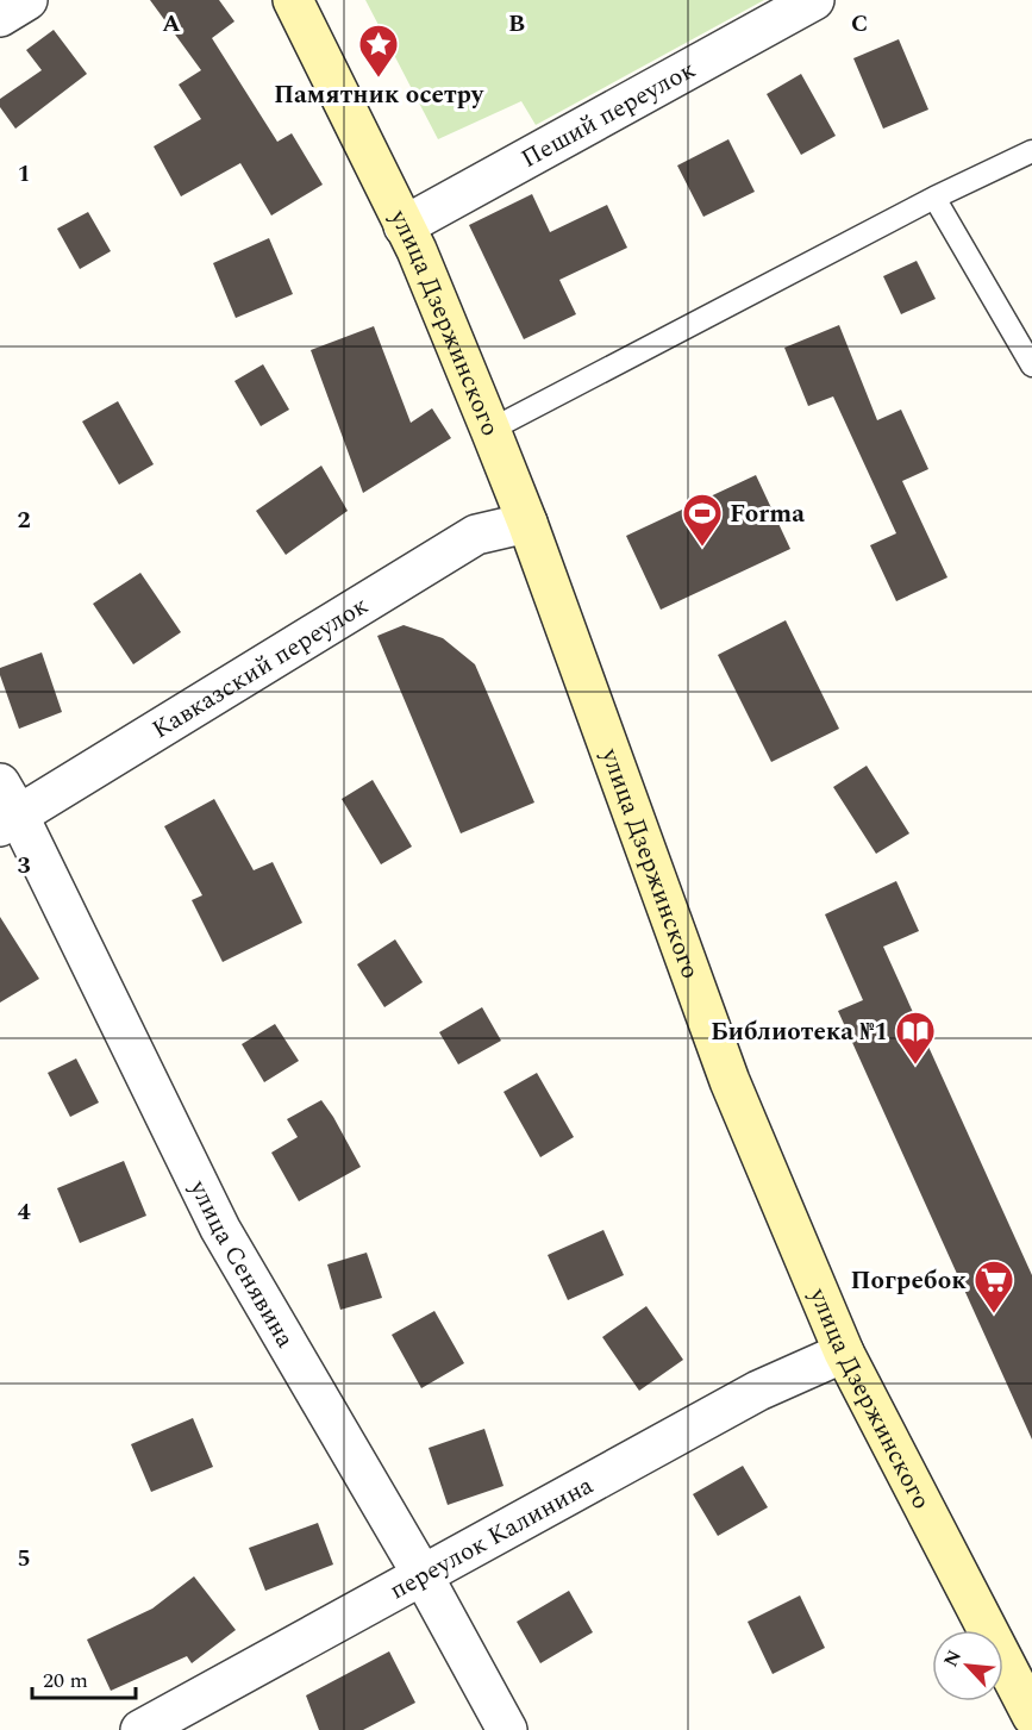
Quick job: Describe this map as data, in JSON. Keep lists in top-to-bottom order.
{
  "streets": {
    "main road": ["улица Дзержинского"],
    "street": [
      "Пеший переулок",
      "Кавказский переулок",
      "улица Сенявина",
      "переулок Калинина"
    ]
  },
  "crossings": [
    ["Пеший переулок", "улица Дзержинского"],
    ["улица Дзержинского", "Кавказский переулок"],
    ["улица Дзержинского", "переулок Калинина"],
    ["Кавказский переулок", "улица Сенявина"],
    ["улица Сенявина", "переулок Калинина"]
  ],
  "places": {
    "place": ["Памятник осетру"],
    "sports": ["Forma"],
    "library": ["Библиотека №1"],
    "supermarket": ["Погребок"]
  },
  "scale_bar": "20 m",
  "north": "top left",
  "grid": {
    "columns": ["A", "B", "C"],
    "rows": [
      "1",
      "2",
      "3",
      "4",
      "5"
    ]
  }
}
